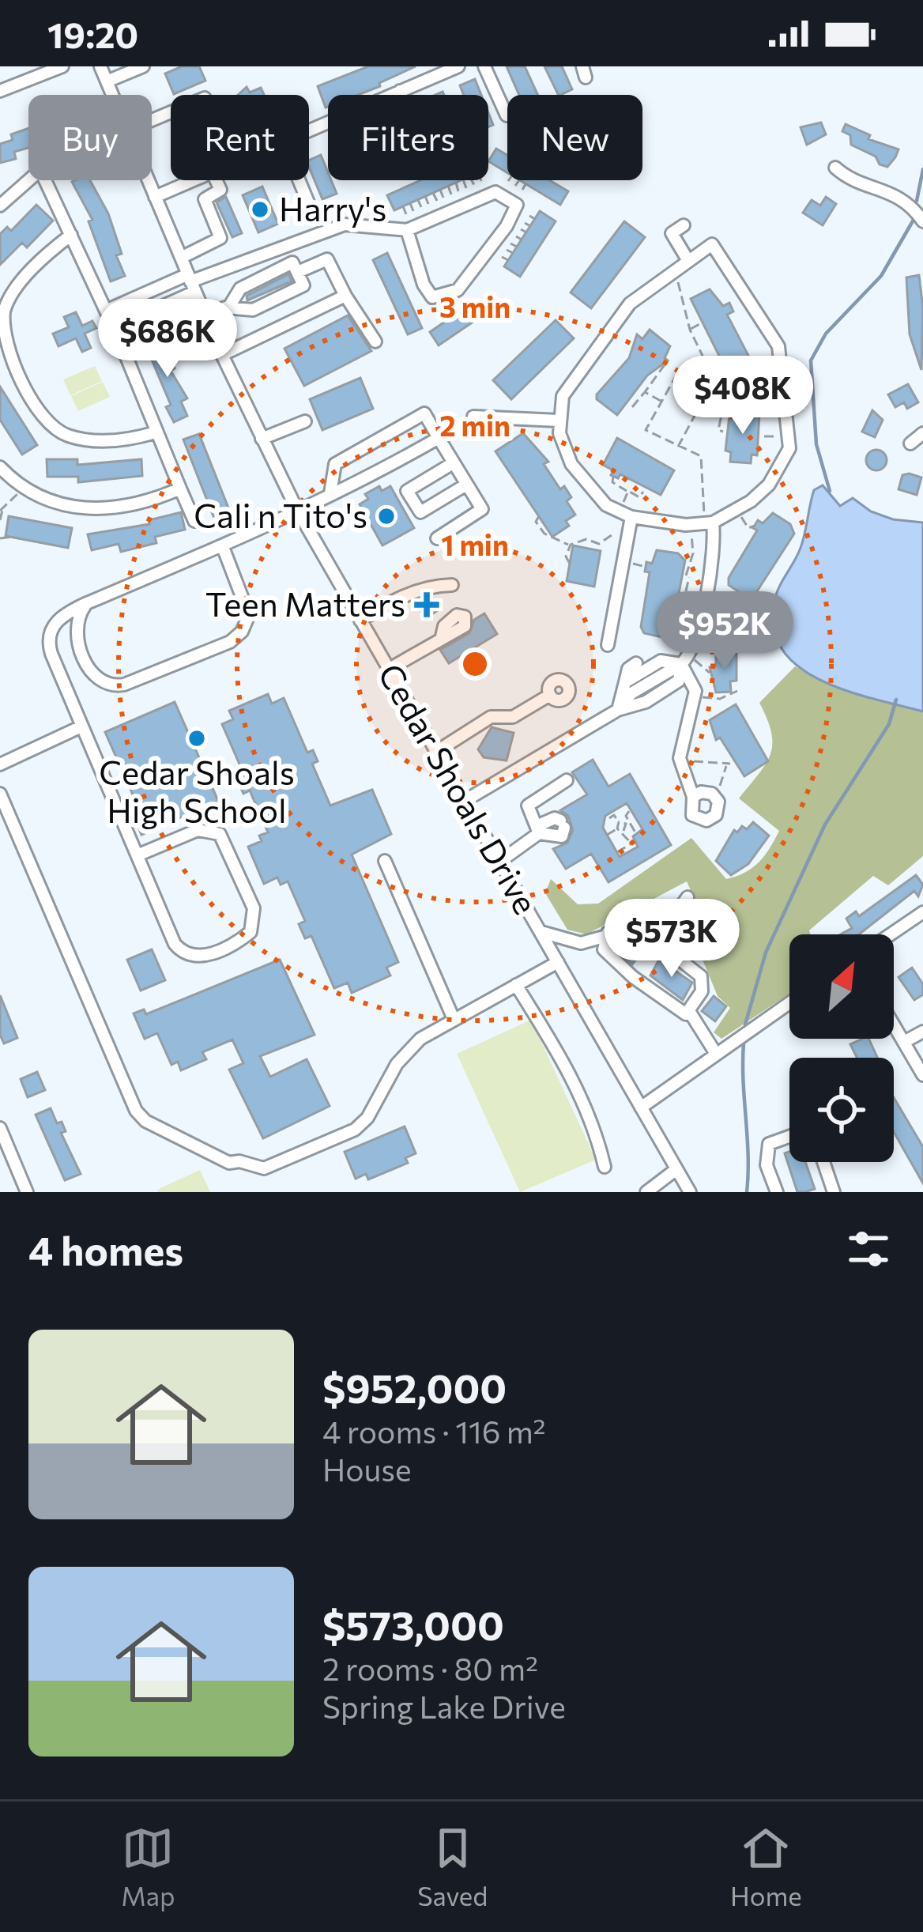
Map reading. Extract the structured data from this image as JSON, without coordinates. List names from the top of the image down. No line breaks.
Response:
{"streets":{"street":["Cedar Shoals Drive"]},"places":{"other":["Harry's","Cali n Tito's","Cedar Shoals High School"],"health":["Teen Matters"]},"north":"top right","page":{"status":"19:20","chip":["Buy","Rent","Filters","New"],"price":["$686K","$408K","$952K","$573K"],"heading":"4 homes","list":[{"name":"$952,000","note":"4 rooms · 116 m² · House"},{"name":"$573,000","note":"2 rooms · 80 m² · Spring Lake Drive"}],"tabs":["Map","Saved","Home"]},"rings":["3 min","2 min","1 min"]}
